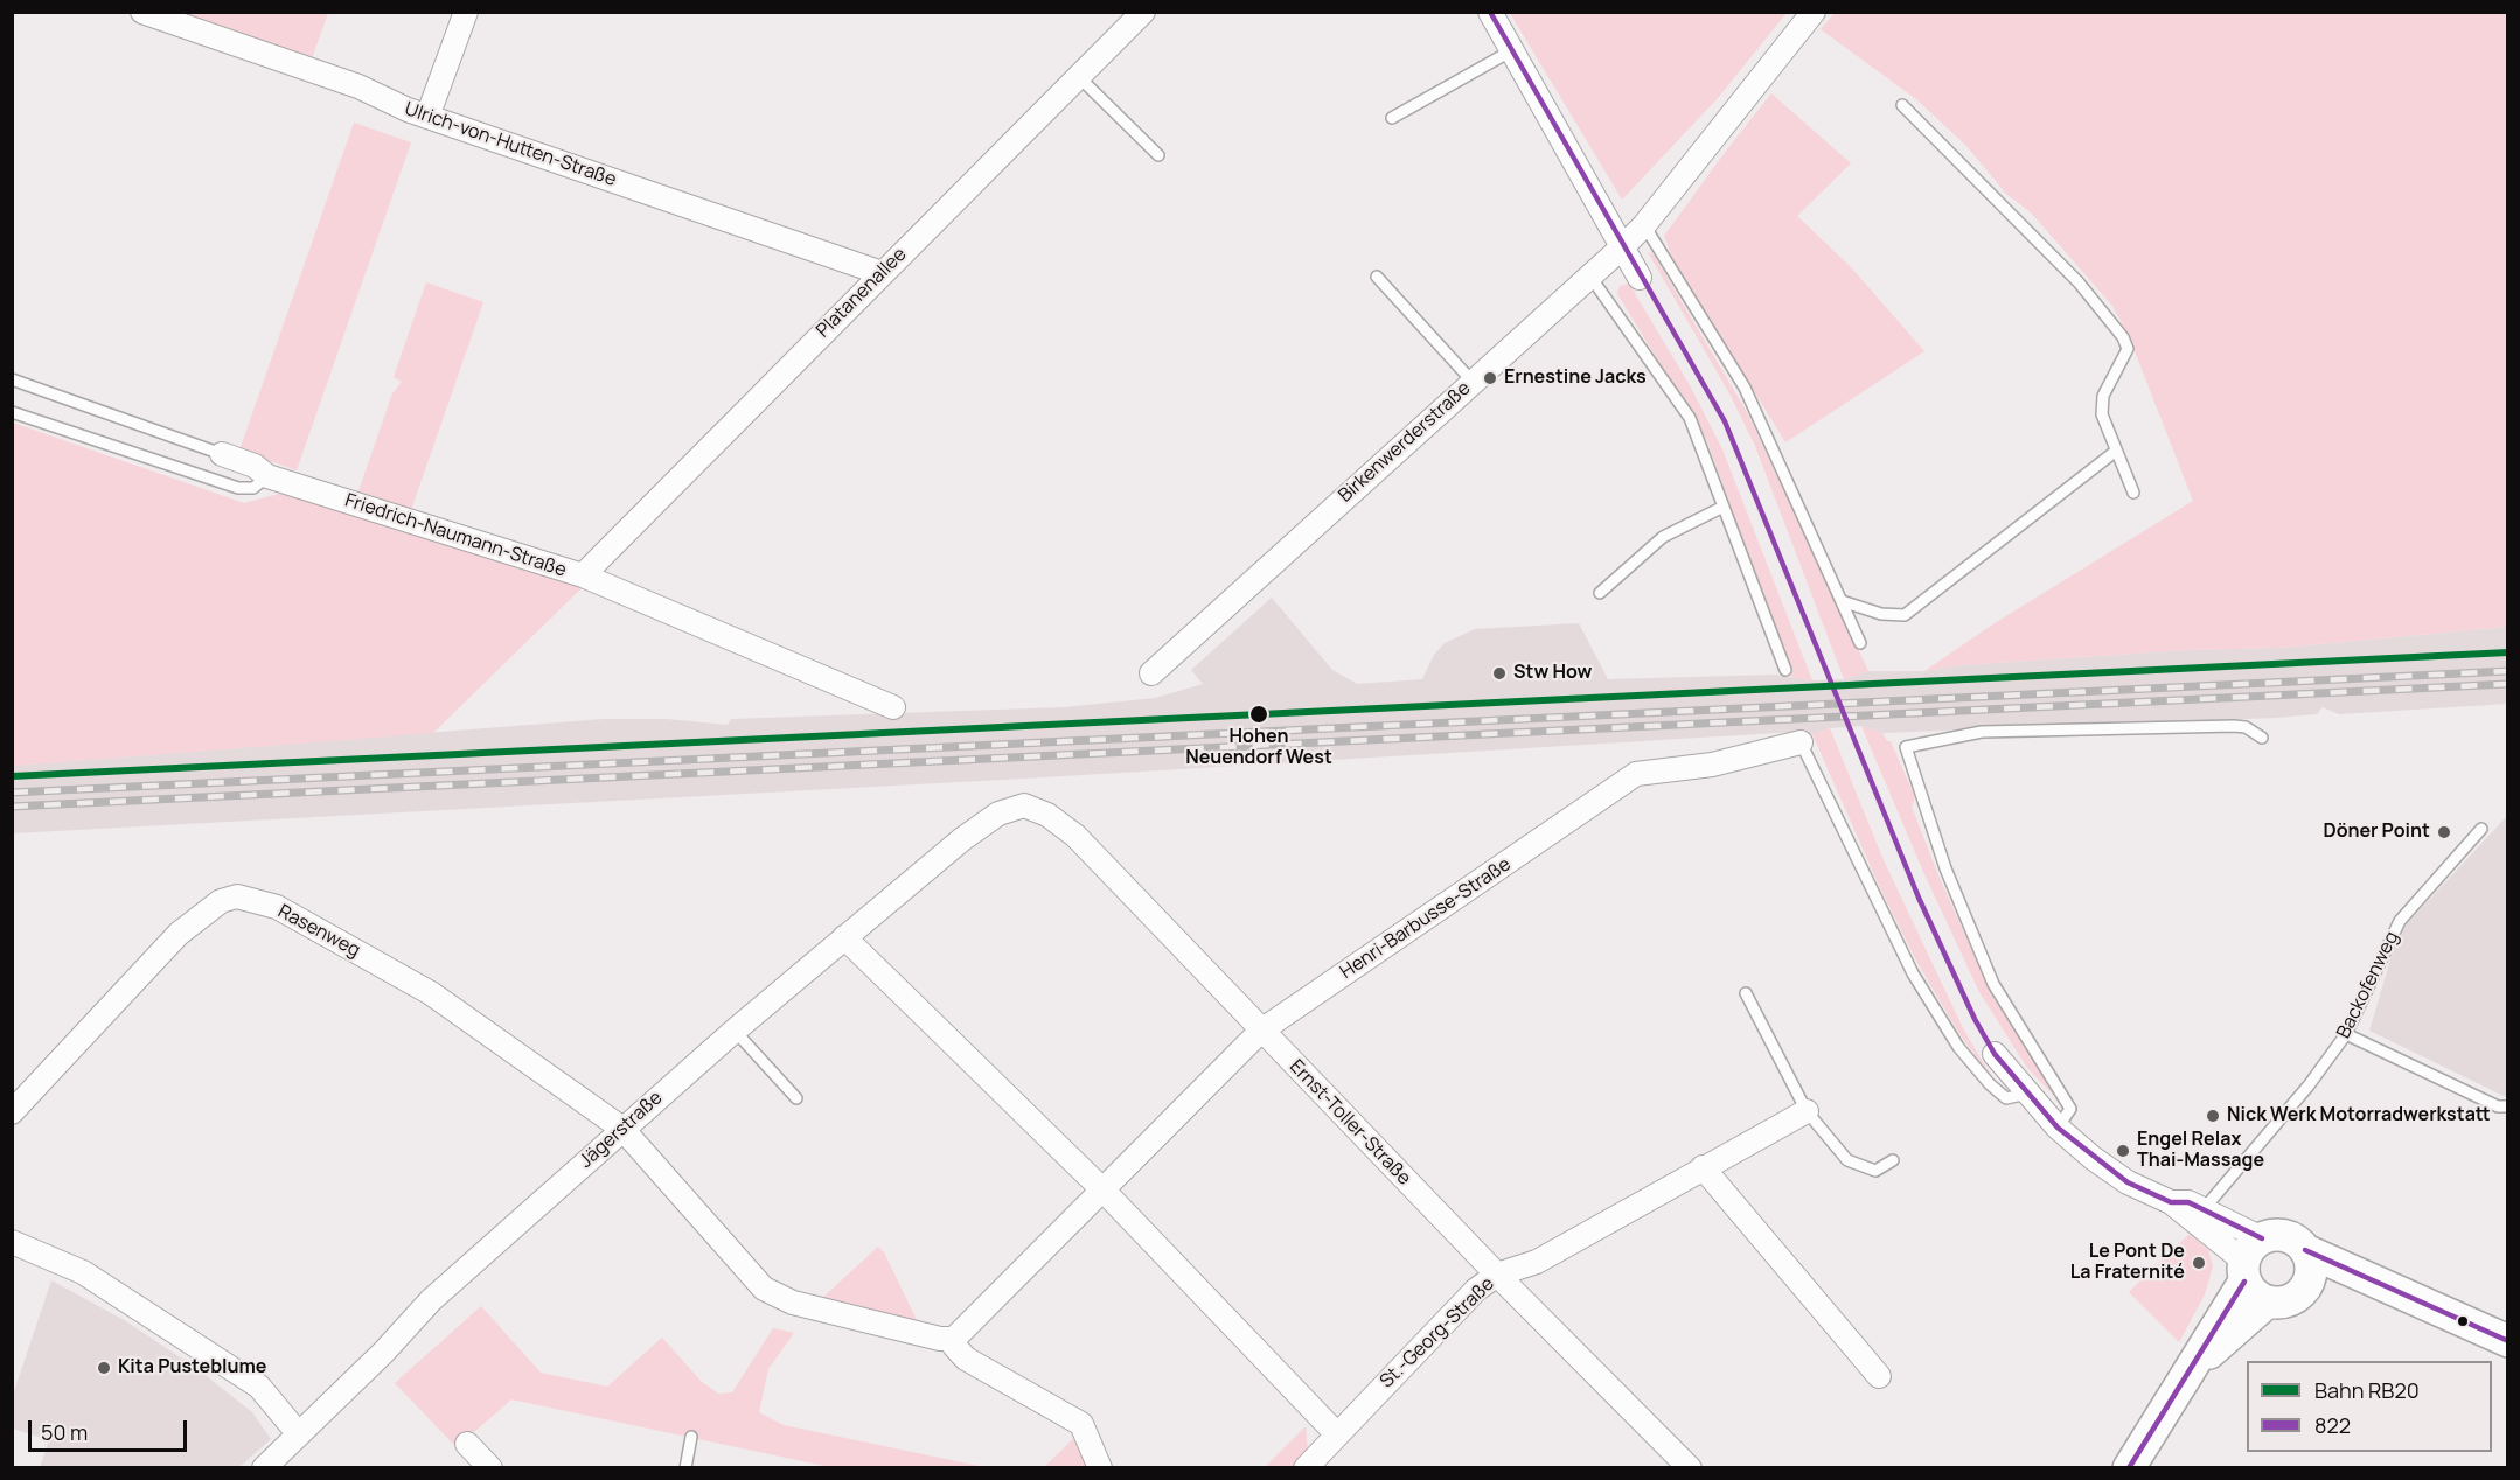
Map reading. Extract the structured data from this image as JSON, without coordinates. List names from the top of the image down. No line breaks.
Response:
{"streets":{"street":["Ulrich-von-Hutten-Straße","Platanenallee","Birkenwerderstraße","Friedrich-Naumann-Straße","Henri-Barbusse-Straße","Rasenweg","Ernst-Toller-Straße","Jägerstraße","St.-Georg-Straße"],"lane":["Backofenweg"]},"crossings":[["Ulrich-von-Hutten-Straße","Platanenallee"],["Platanenallee","Friedrich-Naumann-Straße"],["Henri-Barbusse-Straße","Ernst-Toller-Straße"],["Rasenweg","Jägerstraße"],["Ernst-Toller-Straße","Jägerstraße"],["Ernst-Toller-Straße","St.-Georg-Straße"]],"places":["Ernestine Jacks","Stw How","Hohen Neuendorf West","Döner Point","Nick Werk Motorradwerkstatt","Engel Relax Thai-Massage","Le Pont De La Fraternité","Kita Pusteblume"],"lines":["transit line 822","rail line RB20"],"legend":["Bahn RB20","822"],"scale_bar":"50 m"}
